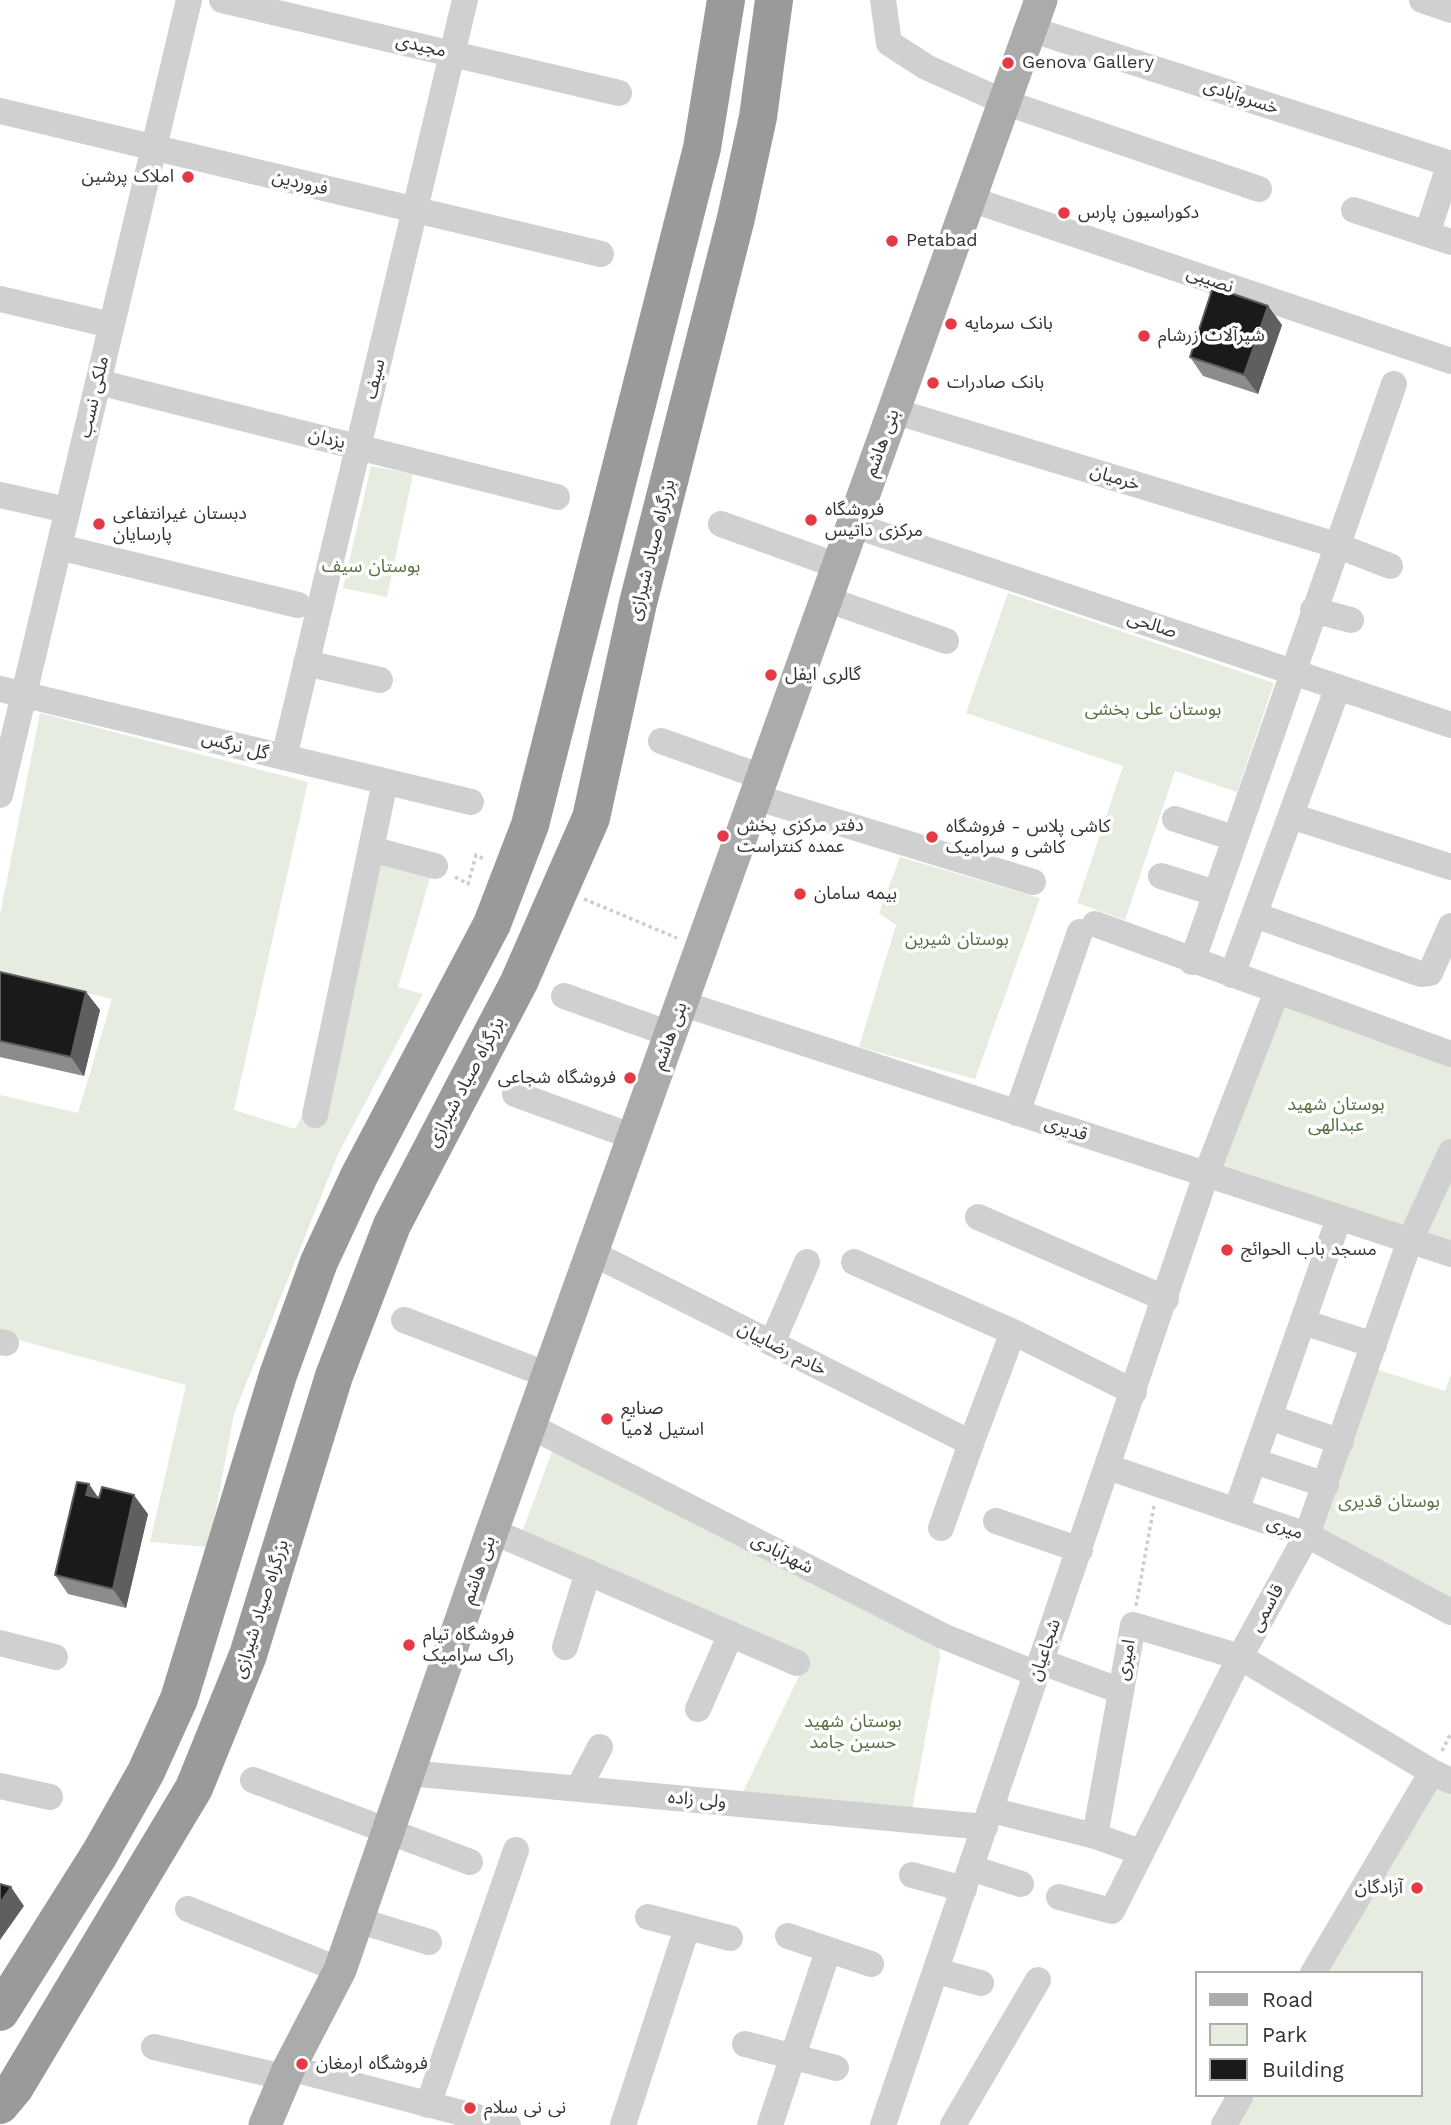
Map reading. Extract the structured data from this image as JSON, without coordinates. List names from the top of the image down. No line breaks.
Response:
{"streets":{"highway":["بزرگراه صیاد شیرازی"],"main road":["بنی هاشم"],"street":["مجیدی","خسروآبادی","فروردین","نصیبی","سیف","ملکی نسب","یزدان","خرمیان","صالحی","گل نرگس","قدیری","خادم رضاییان","میری","شهرآبادی","قاسمی","شجاعیان","امیری","ولی زاده"]},"crossings":[["مجیدی","سیف"],["خسروآبادی","بنی هاشم"],["فروردین","سیف"],["فروردین","ملکی نسب"],["نصیبی","بنی هاشم"],["سیف","یزدان"],["سیف","گل نرگس"],["ملکی نسب","یزدان"],["ملکی نسب","گل نرگس"],["بنی هاشم","خرمیان"],["بنی هاشم","صالحی"],["بنی هاشم","قدیری"],["بنی هاشم","خادم رضاییان"],["بنی هاشم","شهرآبادی"],["بنی هاشم","ولی زاده"],["قدیری","قاسمی"],["قدیری","شجاعیان"],["میری","قاسمی"],["میری","شجاعیان"],["میری","امیری"],["شهرآبادی","شجاعیان"],["شهرآبادی","امیری"],["قاسمی","ولی زاده"],["شجاعیان","ولی زاده"],["امیری","ولی زاده"]],"parks":["بوستان سیف","بوستان علی بخشی","بوستان شیرین","بوستان شهید عبدالهی","بوستان قدیری","بوستان شهید حسین جامد"],"places":["Genova Gallery","املاک پرشین","دکوراسیون پارس","Petabad","بانک سرمایه","شیرآلات زرشام","بانک صادرات","فروشگاه مرکزی داتیس","دبستان غیرانتفاعی پارسایان","گالری ایفل","دفتر مرکزی پخش عمده کنتراست","کاشی پلاس - فروشگاه کاشی و سرامیک","بیمه سامان","فروشگاه شجاعی","مسجد باب الحوائج","صنایع استیل لامیا","فروشگاه تیام راک سرامیک","آزادگان","فروشگاه ارمغان","نی نی سلام"],"legend":["Road","Park","Building"]}
